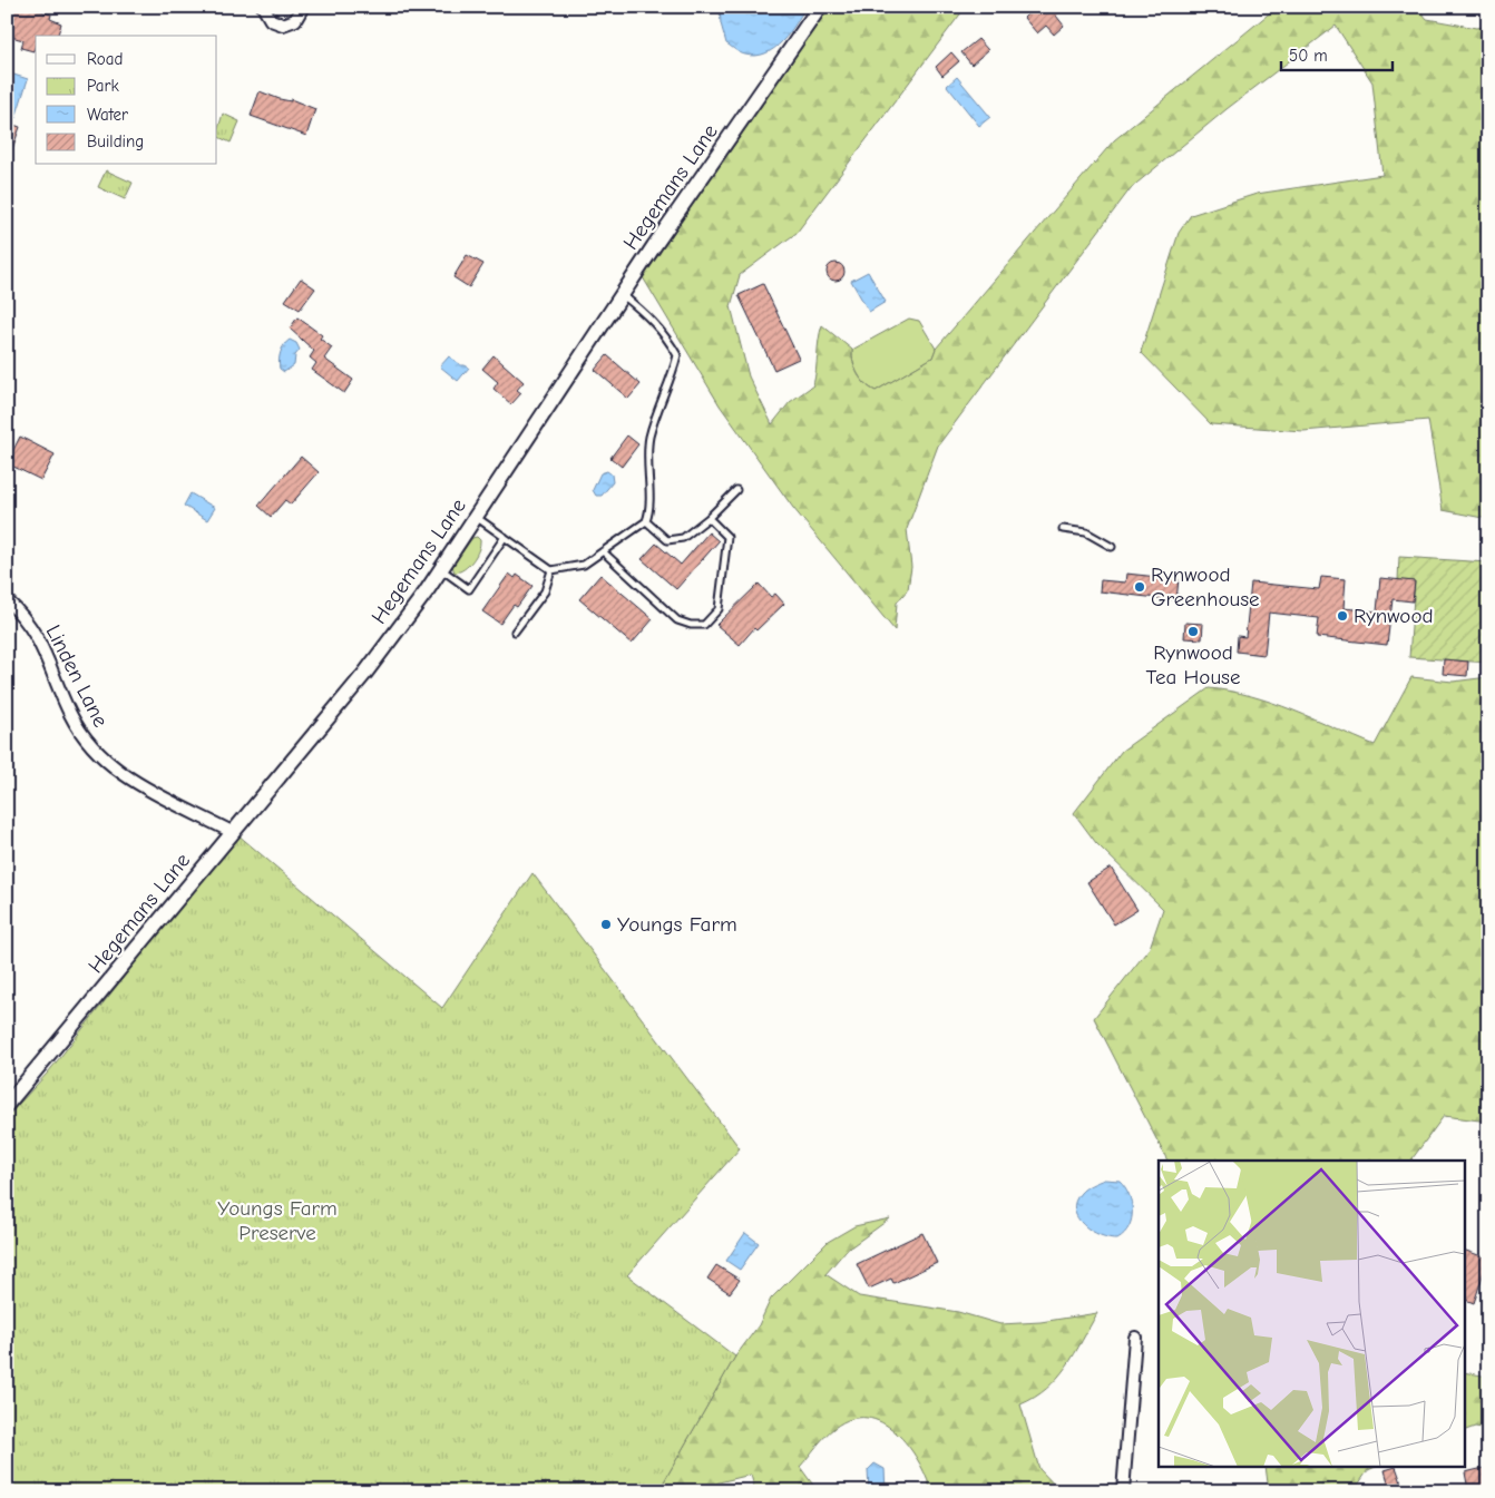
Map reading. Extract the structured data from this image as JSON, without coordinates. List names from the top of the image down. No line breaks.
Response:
{"streets":{"street":["Hegemans Lane","Linden Lane"]},"crossings":[["Hegemans Lane","Linden Lane"]],"parks":["Youngs Farm Preserve"],"places":["Rynwood Greenhouse","Rynwood","Rynwood Tea House","Youngs Farm"],"legend":["Road","Park","Water","Building"],"scale_bar":"50 m"}
